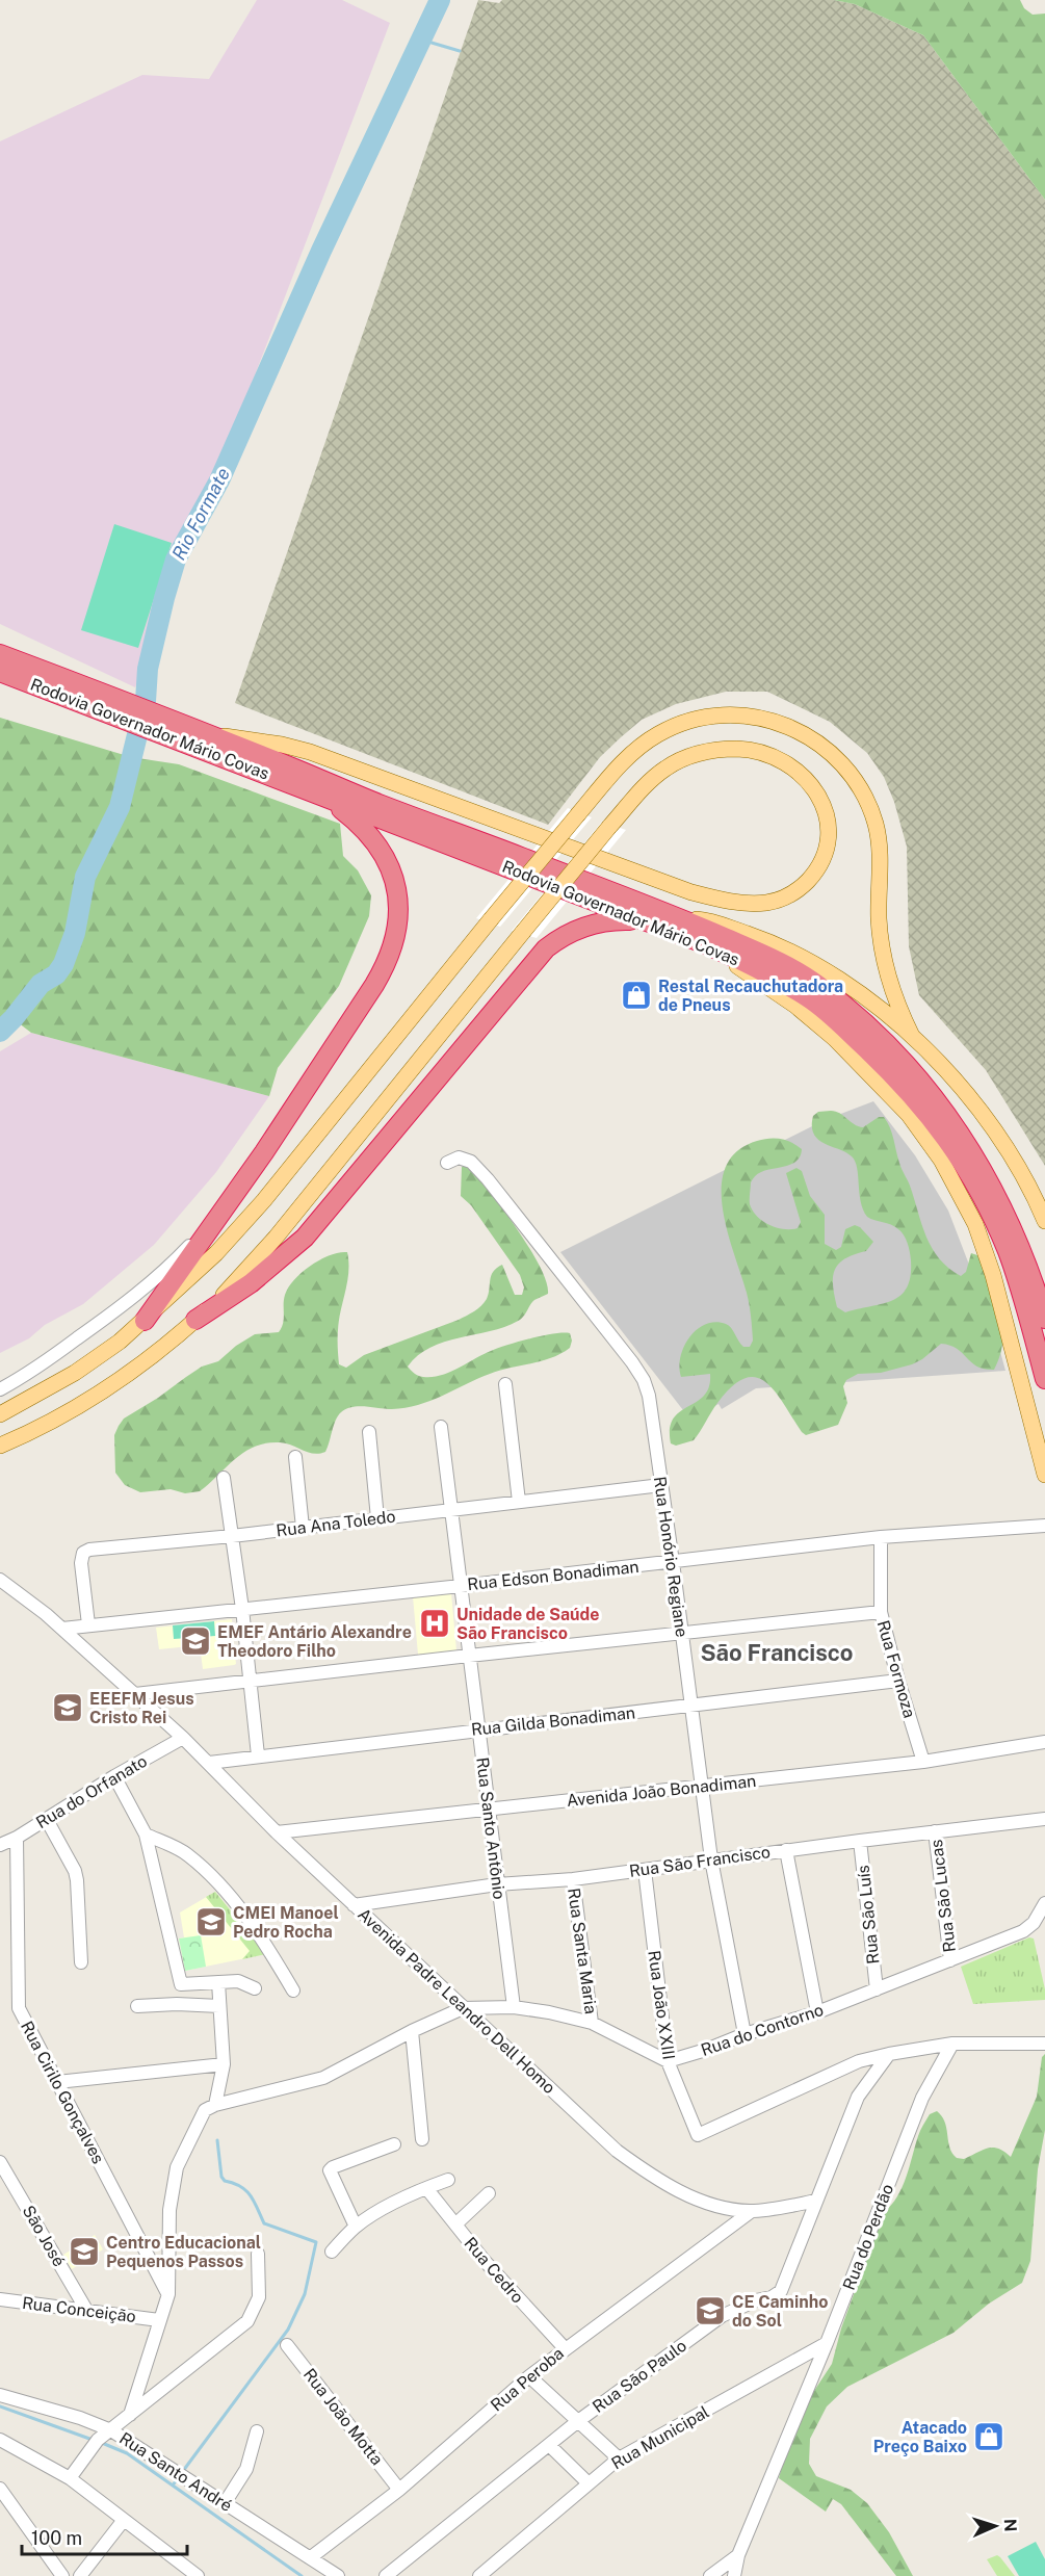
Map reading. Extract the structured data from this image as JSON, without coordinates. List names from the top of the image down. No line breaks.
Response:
{"streets":{"highway":["Rodovia Governador Mário Covas"],"street":["Rua Ana Toledo","Rua Honório Regiane","Rua Edson Bonadiman","Rua Formoza","Rua Gilda Bonadiman","Avenida João Bonadiman","Rua do Orfanato","Rua Santo Antônio","Rua São Francisco","Rua São Lucas","Rua São Luís","Rua Santa Maria","Avenida Padre Leandro Dell Homo","Rua João XXIII","Rua do Contorno","Rua Cirilo Gonçalves","São José","Rua do Perdão","Rua Cedro","Rua Conceição","Rua São Paulo","Rua Peroba","Rua João Motta","Rua Municipal","Rua Santo André"]},"crossings":[["Rua Ana Toledo","Rua Honório Regiane"],["Rua Ana Toledo","Rua Edson Bonadiman"],["Rua Ana Toledo","Rua Santo Antônio"],["Rua Honório Regiane","Rua Edson Bonadiman"],["Rua Honório Regiane","Rua Gilda Bonadiman"],["Rua Honório Regiane","Avenida João Bonadiman"],["Rua Honório Regiane","Rua São Francisco"],["Rua Honório Regiane","Rua do Contorno"],["Rua Edson Bonadiman","Rua Formoza"],["Rua Edson Bonadiman","Rua Santo Antônio"],["Rua Edson Bonadiman","Avenida Padre Leandro Dell Homo"],["Rua Formoza","Rua Gilda Bonadiman"],["Rua Formoza","Avenida João Bonadiman"],["Rua Gilda Bonadiman","Rua Santo Antônio"],["Rua Gilda Bonadiman","Avenida Padre Leandro Dell Homo"],["Avenida João Bonadiman","Rua Santo Antônio"],["Avenida João Bonadiman","Avenida Padre Leandro Dell Homo"],["Rua do Orfanato","Avenida Padre Leandro Dell Homo"],["Rua do Orfanato","Rua Cirilo Gonçalves"],["Rua Santo Antônio","Rua São Francisco"],["Rua São Francisco","Rua São Lucas"],["Rua São Francisco","Rua São Luís"],["Rua São Francisco","Rua Santa Maria"],["Rua São Francisco","Avenida Padre Leandro Dell Homo"],["Rua São Francisco","Rua João XXIII"],["Rua São Lucas","Rua do Contorno"],["Rua São Luís","Rua do Contorno"],["Avenida Padre Leandro Dell Homo","Rua São Paulo"],["Avenida Padre Leandro Dell Homo","Rua Peroba"],["Rua João XXIII","Rua do Contorno"],["Rua João XXIII","Rua São Paulo"],["São José","Rua Conceição"],["Rua do Perdão","Rua Municipal"],["Rua Cedro","Rua Peroba"],["Rua São Paulo","Rua Peroba"],["Rua São Paulo","Rua Municipal"],["Rua Peroba","Rua João Motta"],["Rua Peroba","Rua Santo André"]],"districts":["São Francisco"],"water":["Rio Formate"],"places":{"shop":["Restal Recauchutadora de Pneus","Atacado Preço Baixo"],"hospital":["Unidade de Saúde São Francisco"],"school or university":["EMEF Antário Alexandre Theodoro Filho","EEEFM Jesus Cristo Rei","CMEI Manoel Pedro Rocha","Centro Educacional Pequenos Passos","CE Caminho do Sol"]},"scale_bar":"100 m","north":"right"}
